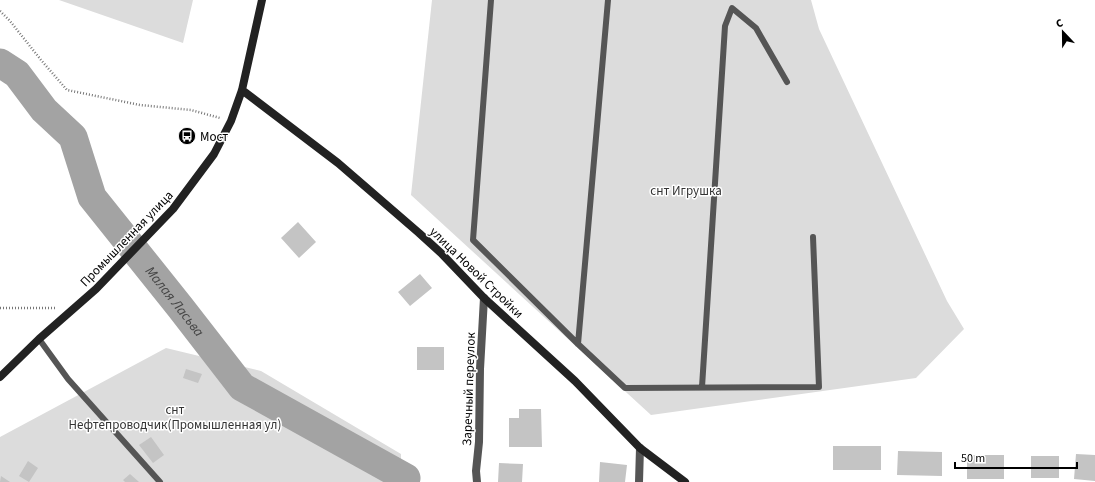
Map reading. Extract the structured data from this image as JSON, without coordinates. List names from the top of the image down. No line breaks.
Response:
{"streets":{"street":["Промышленная улица","улица Новой Стройки","Заречный переулок"]},"crossings":[["Промышленная улица","улица Новой Стройки"],["улица Новой Стройки","Заречный переулок"]],"water":["Малая Ласьва"],"parks":["снт Игрушка","снт Нефтепроводчик(Промышленная ул)"],"places":{"bus stop":["Мост"]},"scale_bar":"50 m","north":"top"}
